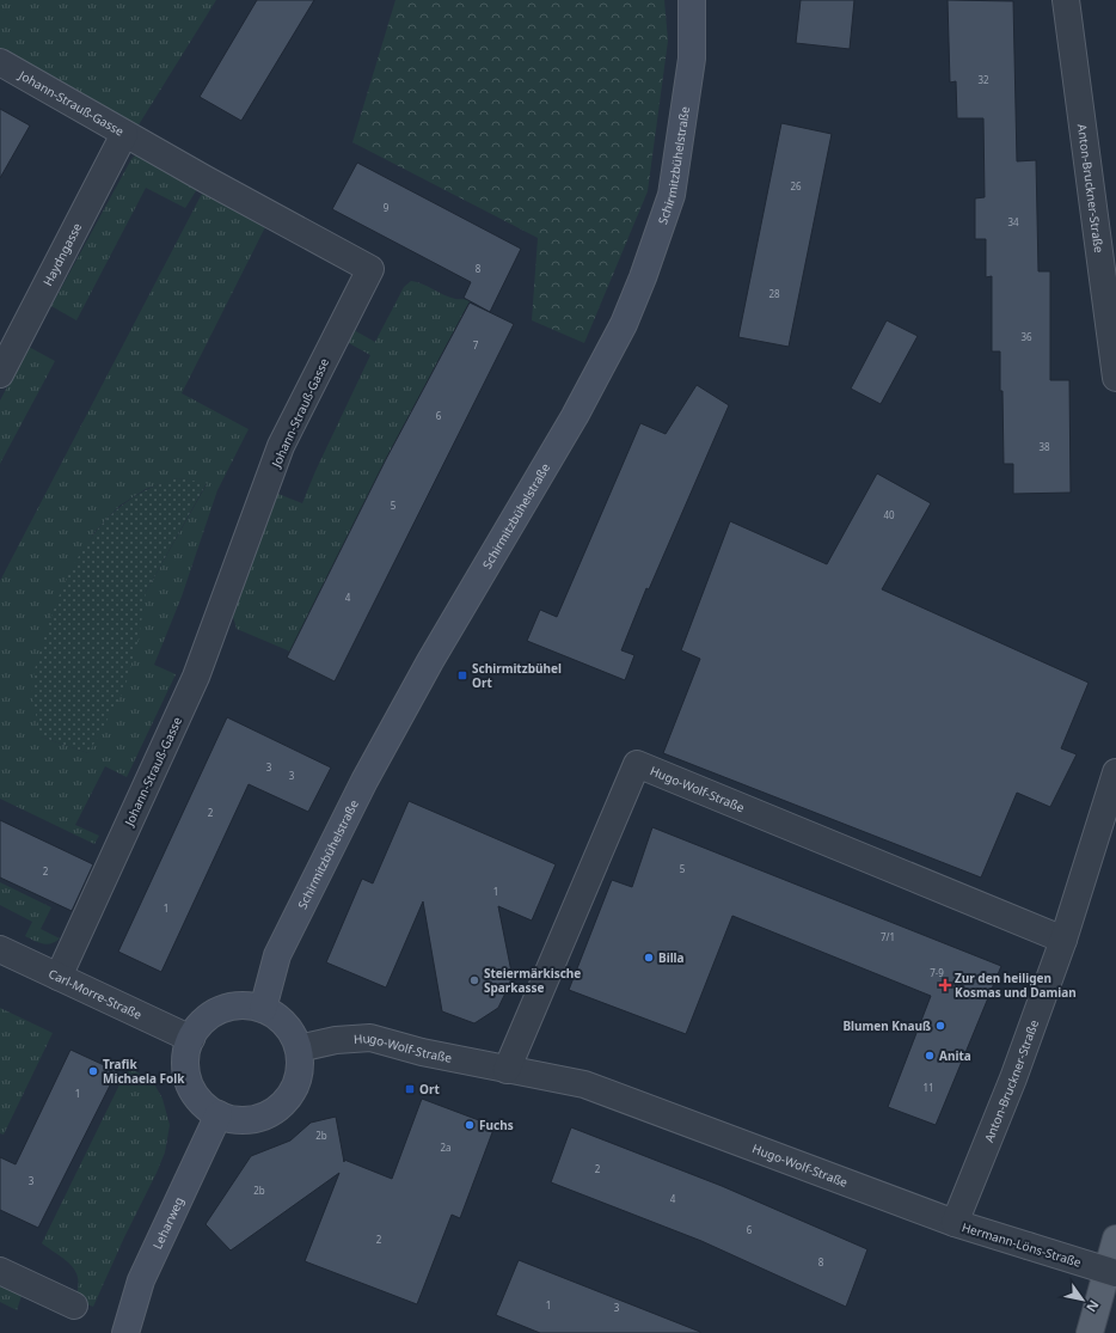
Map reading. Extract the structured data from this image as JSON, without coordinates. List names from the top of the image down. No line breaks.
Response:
{"streets":{"main road":["Schirmitzbühelstraße","Leharweg"],"street":["Johann-Strauß-Gasse","Anton-Bruckner-Straße","Haydngasse","Hugo-Wolf-Straße","Carl-Morre-Straße","Hermann-Löns-Straße"]},"crossings":[["Johann-Strauß-Gasse","Haydngasse"],["Johann-Strauß-Gasse","Carl-Morre-Straße"],["Schirmitzbühelstraße","Hugo-Wolf-Straße"],["Schirmitzbühelstraße","Carl-Morre-Straße"],["Schirmitzbühelstraße","Leharweg"],["Anton-Bruckner-Straße","Hugo-Wolf-Straße"],["Anton-Bruckner-Straße","Hermann-Löns-Straße"],["Hugo-Wolf-Straße","Carl-Morre-Straße"],["Hugo-Wolf-Straße","Leharweg"],["Hugo-Wolf-Straße","Hermann-Löns-Straße"],["Carl-Morre-Straße","Leharweg"]],"places":{"transit":["Schirmitzbühel Ort","Ort"],"other":["Billa","Steiermärkische Sparkasse","Blumen Knauß","Anita","Trafik Michaela Folk","Fuchs"],"health":["Zur den heiligen Kosmas und Damian"]},"house_numbers":["32","26","9","34","8","28","36","7","6","38","5","40","4","3","3","2","5","2","1","1","7/1","7-9","11","1","2b","2a","2","3","2b","4","6","2","8","1","3"],"north":"bottom right"}
